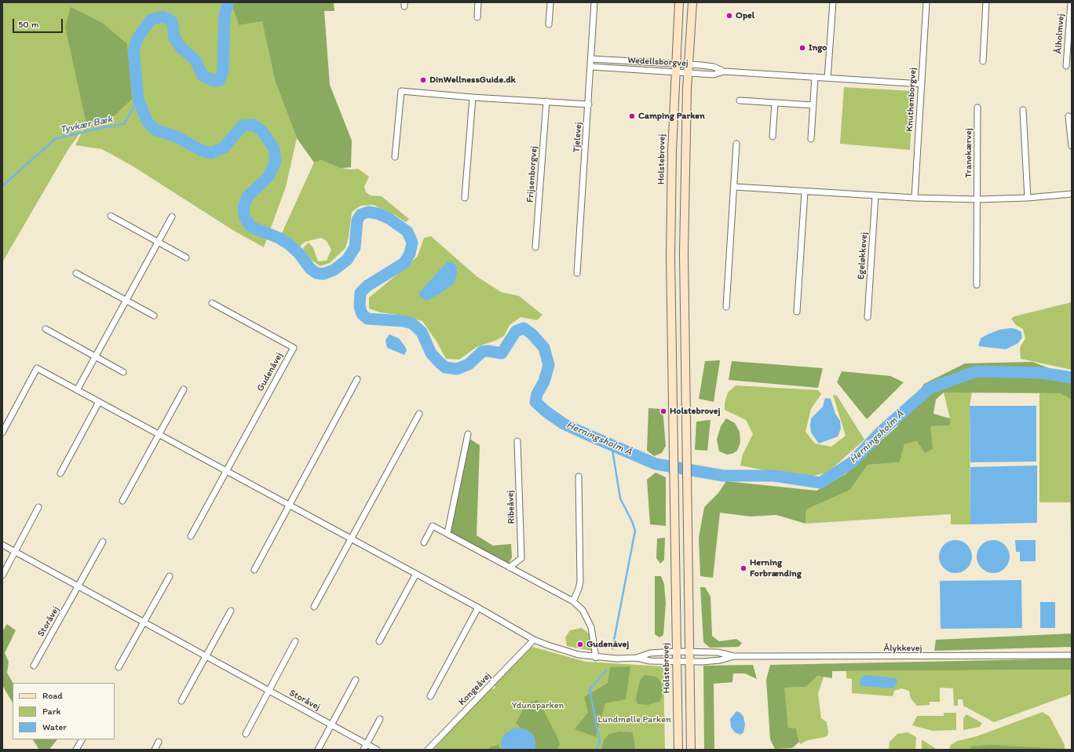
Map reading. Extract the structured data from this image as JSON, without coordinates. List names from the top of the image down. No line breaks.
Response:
{"streets":{"main road":["Holstebrovej"],"street":["Ålholmvej","Wedellsborgvej","Knuthenborgvej","Tjelevej","Tranekærvej","Frijsenborgvej","Egeløkkevej","Gudenåvej","Ribeåvej","Storåvej","Ålykkevej","Kongeåvej"]},"crossings":[["Wedellsborgvej","Knuthenborgvej"],["Wedellsborgvej","Tjelevej"],["Wedellsborgvej","Holstebrovej"],["Holstebrovej","Ålykkevej"]],"water":["Tyvkær Bæk","Herningsholm Å"],"parks":["Ydunsparken","Lundmølle Parken"],"places":["Opel","Ingo","DinWellnessGuide.dk","Camping Parken","Holstebrovej","Herning Forbrænding","Gudenåvej"],"legend":["Road","Park","Water"],"scale_bar":"50 m"}
